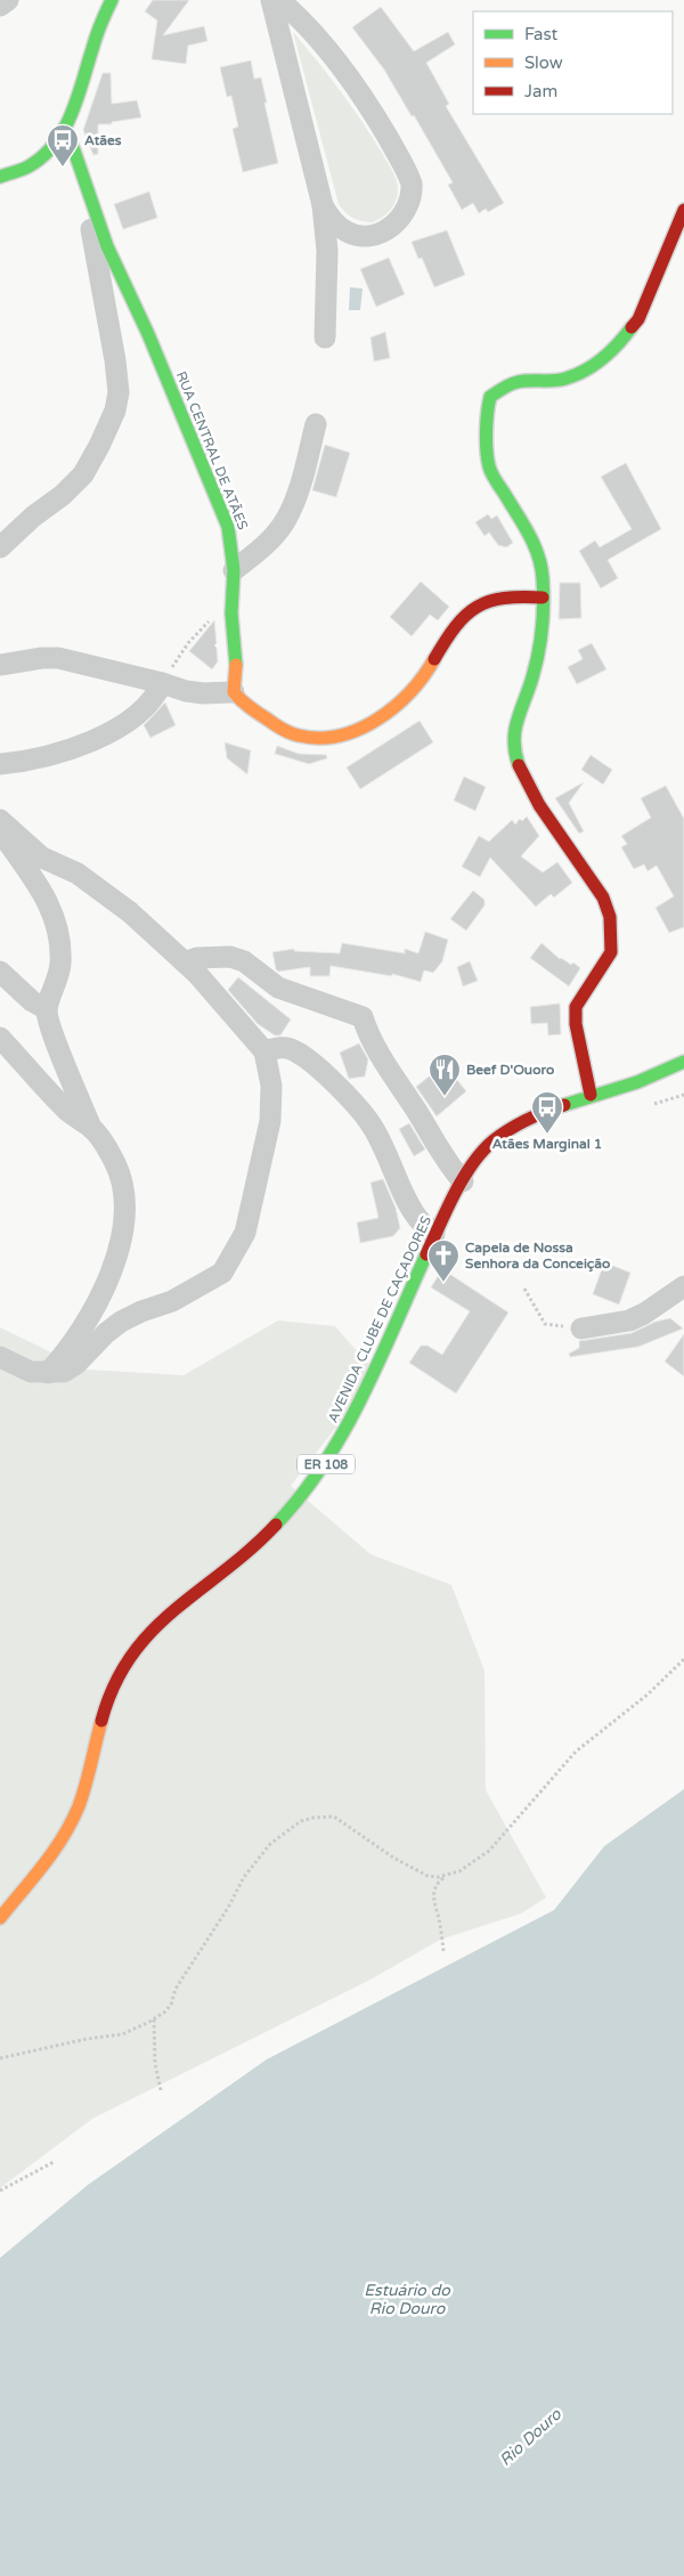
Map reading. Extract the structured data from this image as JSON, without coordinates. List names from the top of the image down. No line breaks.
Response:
{"streets":{"street":["RUA CENTRAL DE ATÃES","AVENIDA CLUBE DE CAÇADORES","ER 108"]},"water":["Estuário do Rio Douro","Rio Douro"],"places":{"bus stop":["Atães","Atães Marginal 1"],"restaurant":["Beef D'Ouoro"],"church":["Capela de Nossa Senhora da Conceição"]},"legend":["Fast","Slow","Jam"]}
